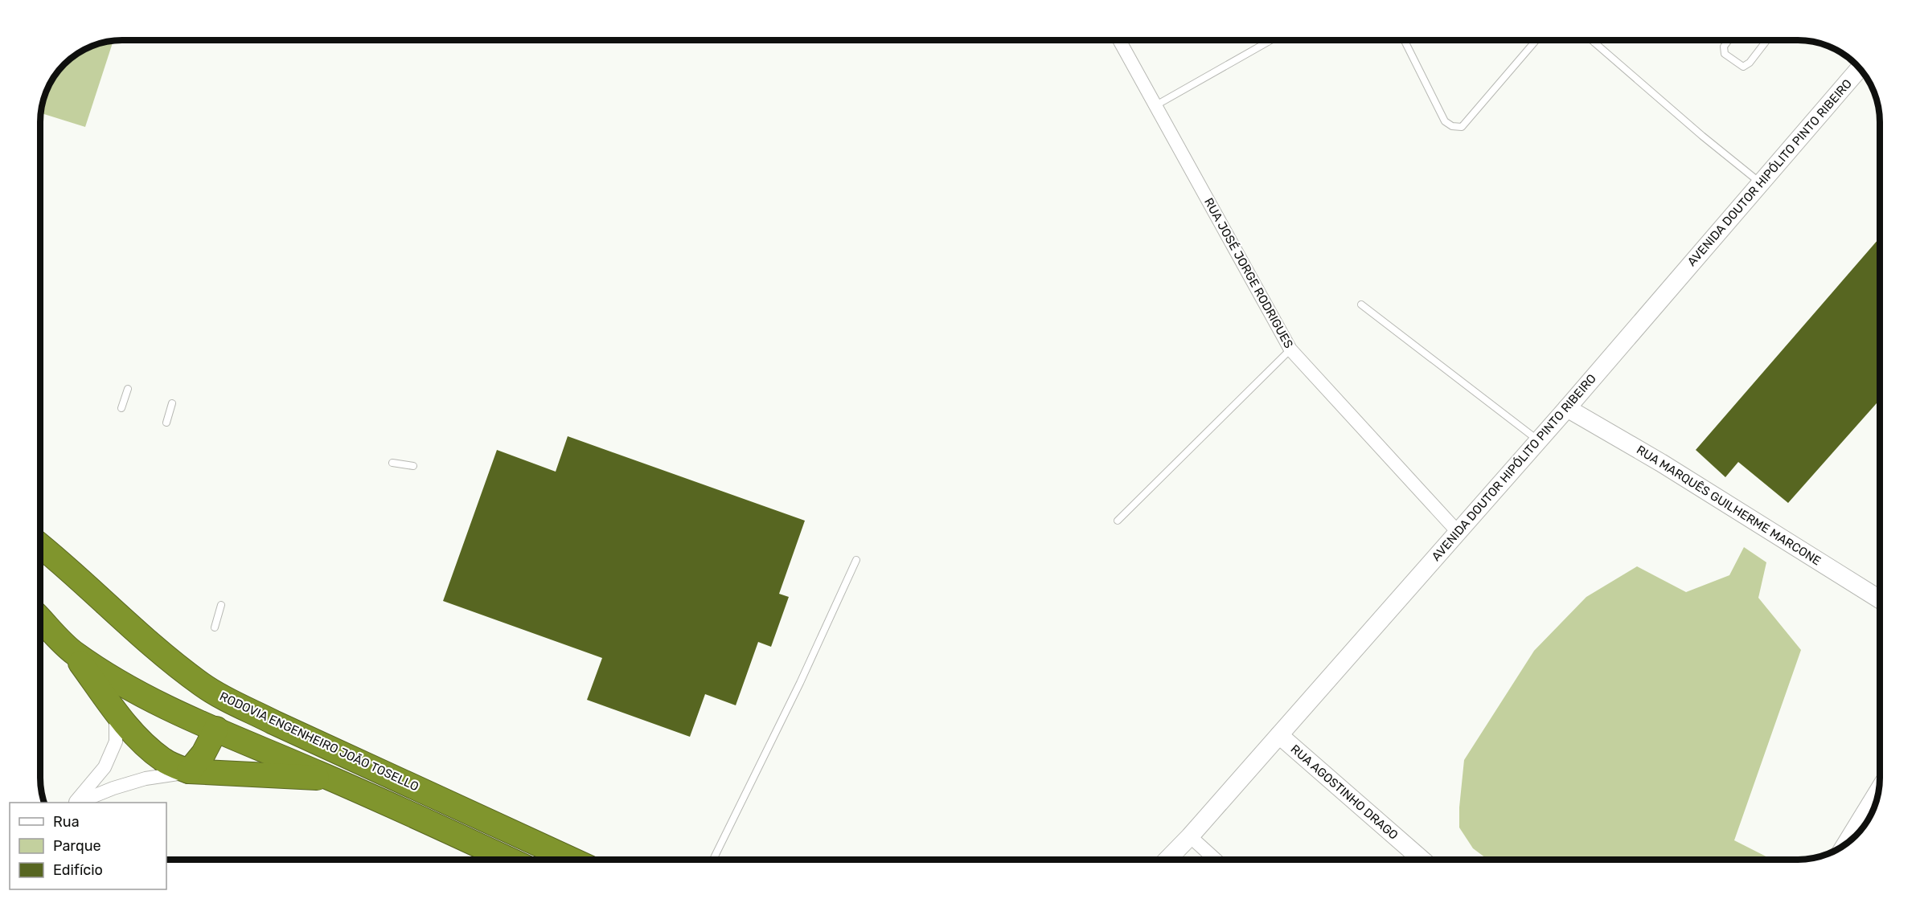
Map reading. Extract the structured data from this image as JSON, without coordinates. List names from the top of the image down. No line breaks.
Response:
{"streets":{"highway":["RODOVIA ENGENHEIRO JOÃO TOSELLO"],"main road":["AVENIDA DOUTOR HIPÓLITO PINTO RIBEIRO","RUA MARQUÊS GUILHERME MARCONE","RUA AGOSTINHO DRAGO"],"street":["RUA JOSÉ JORGE RODRIGUES"]},"crossings":[["AVENIDA DOUTOR HIPÓLITO PINTO RIBEIRO","RUA JOSÉ JORGE RODRIGUES"],["AVENIDA DOUTOR HIPÓLITO PINTO RIBEIRO","RUA MARQUÊS GUILHERME MARCONE"],["AVENIDA DOUTOR HIPÓLITO PINTO RIBEIRO","RUA AGOSTINHO DRAGO"]],"legend":["Rua","Parque","Edifício"]}
